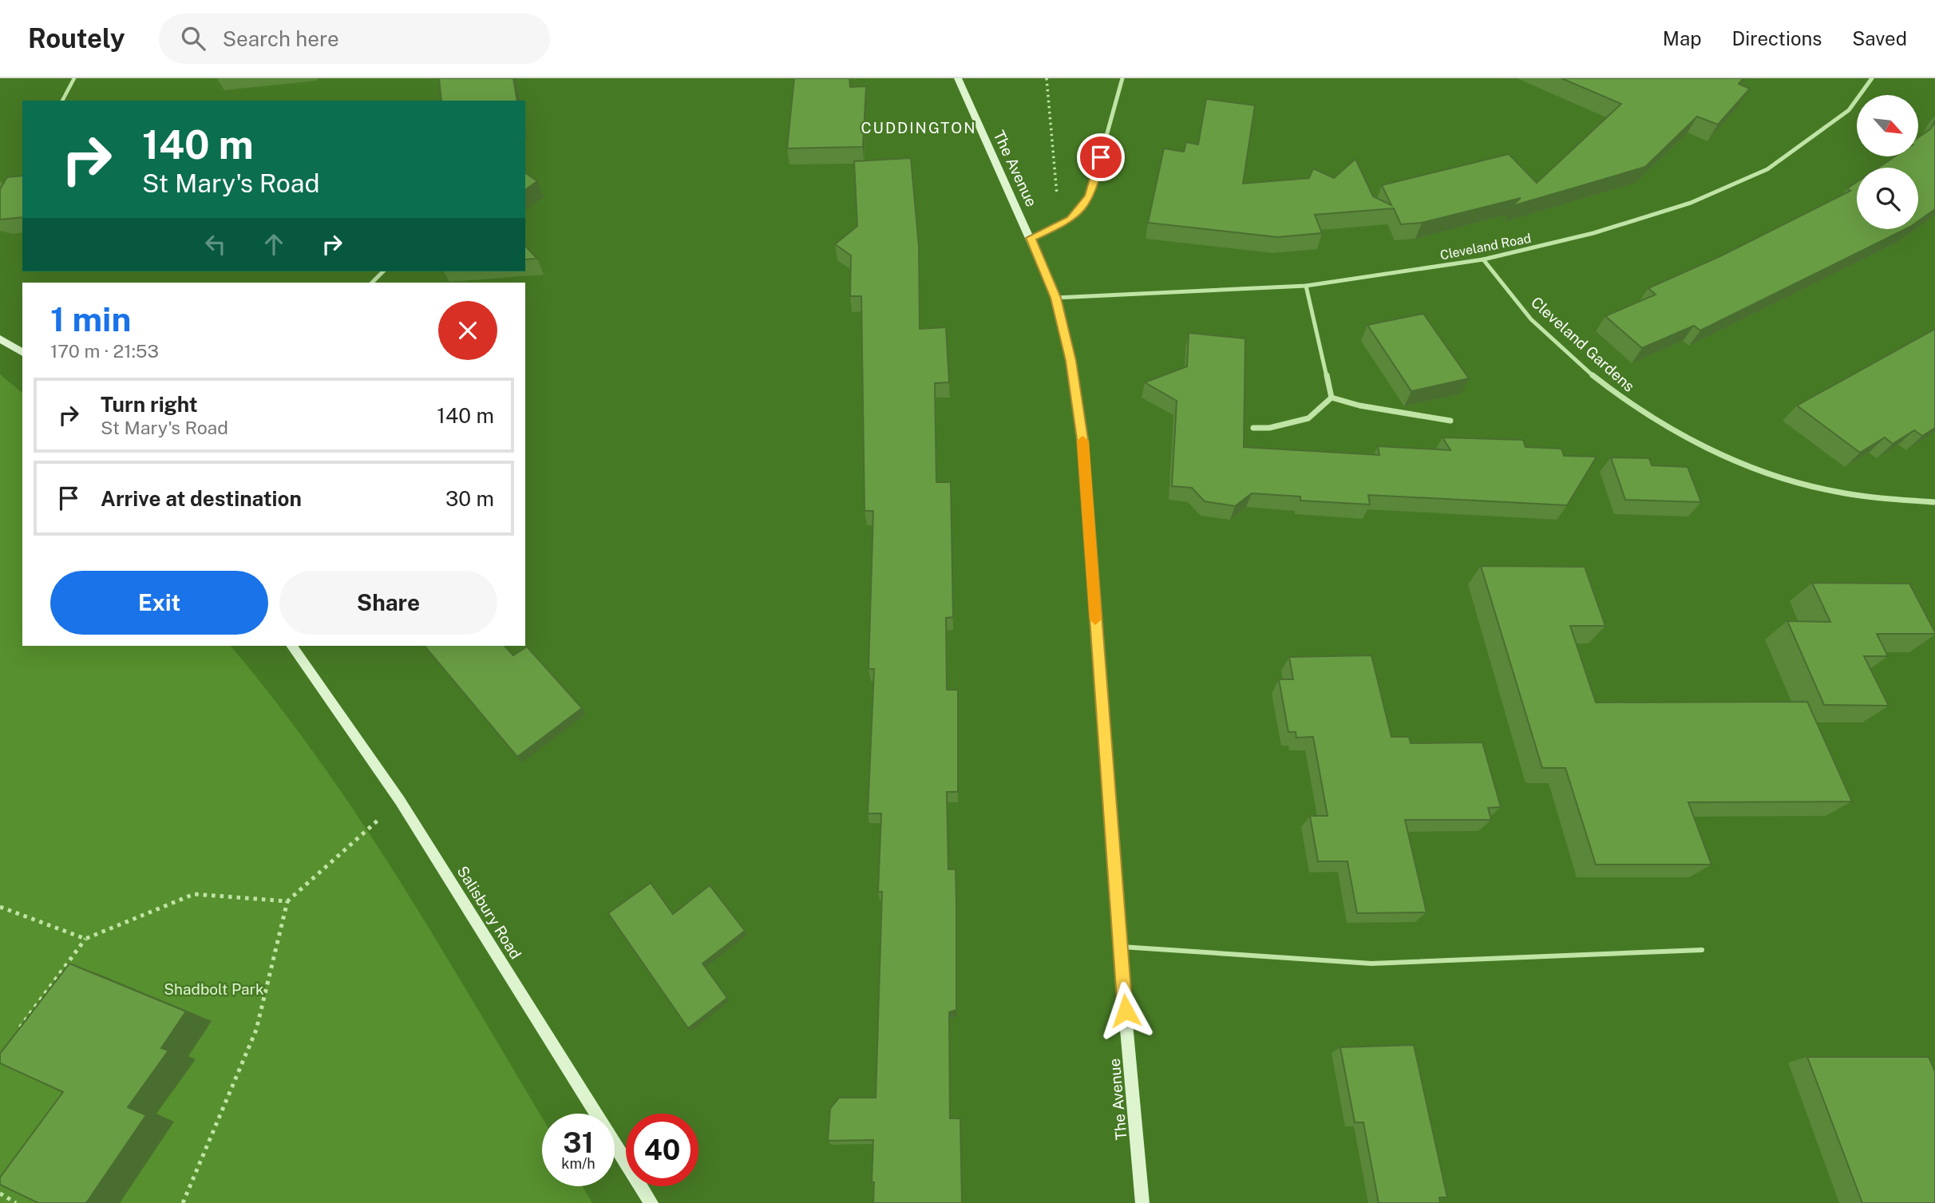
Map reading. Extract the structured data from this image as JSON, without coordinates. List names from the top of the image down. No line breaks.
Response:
{"streets":{"street":["The Avenue","Cleveland Road","Cleveland Gardens","Salisbury Road"]},"crossings":[["The Avenue","Cleveland Road"],["Cleveland Road","Cleveland Gardens"]],"districts":["CUDDINGTON"],"parks":["Shadbolt Park"],"north":"bottom right","page":{"header":"Routely","search":"Search here","nav":["Map","Directions","Saved"],"turn":["140 m","St Mary's Road"],"heading":["1 min","170 m · 21:53"],"list":[{"name":"Turn right","note":"St Mary's Road","value":"140 m"},{"name":"Arrive at destination","value":"30 m"}],"buttons":["Exit","Share"],"speed":"31 km/h","limit":"40"}}
